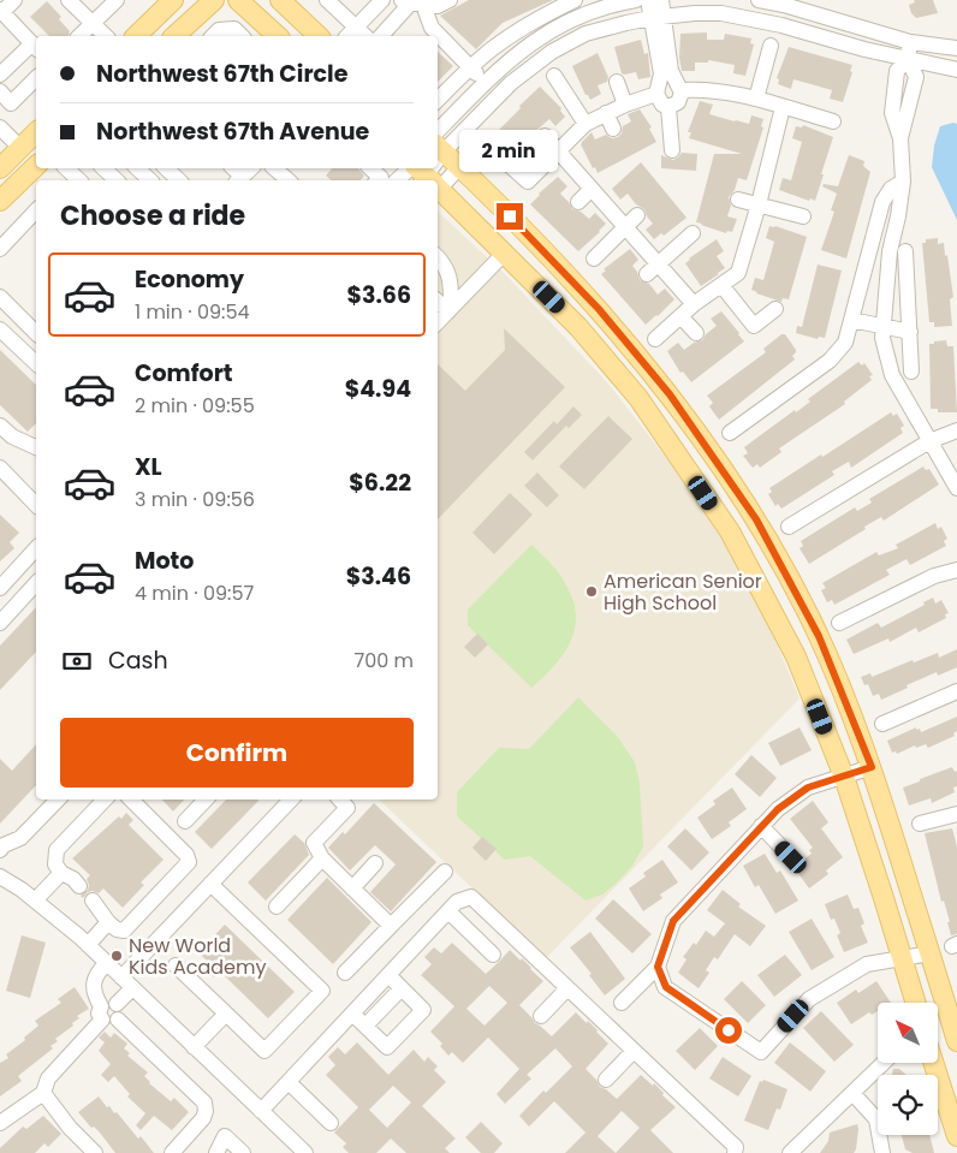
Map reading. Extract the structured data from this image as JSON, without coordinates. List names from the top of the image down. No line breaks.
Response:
{"places":["American Senior High School","New World Kids Academy"],"north":"top left","page":{"banner":["Northwest 67th Circle","Northwest 67th Avenue"],"bubble":"2 min","heading":"Choose a ride","list":[{"name":"Economy","note":"1 min · 09:54","value":"$3.66"},{"name":"Comfort","note":"2 min · 09:55","value":"$4.94"},{"name":"XL","note":"3 min · 09:56","value":"$6.22"},{"name":"Moto","note":"4 min · 09:57","value":"$3.46"}],"pay":["Cash","700 m"],"buttons":"Confirm"}}
